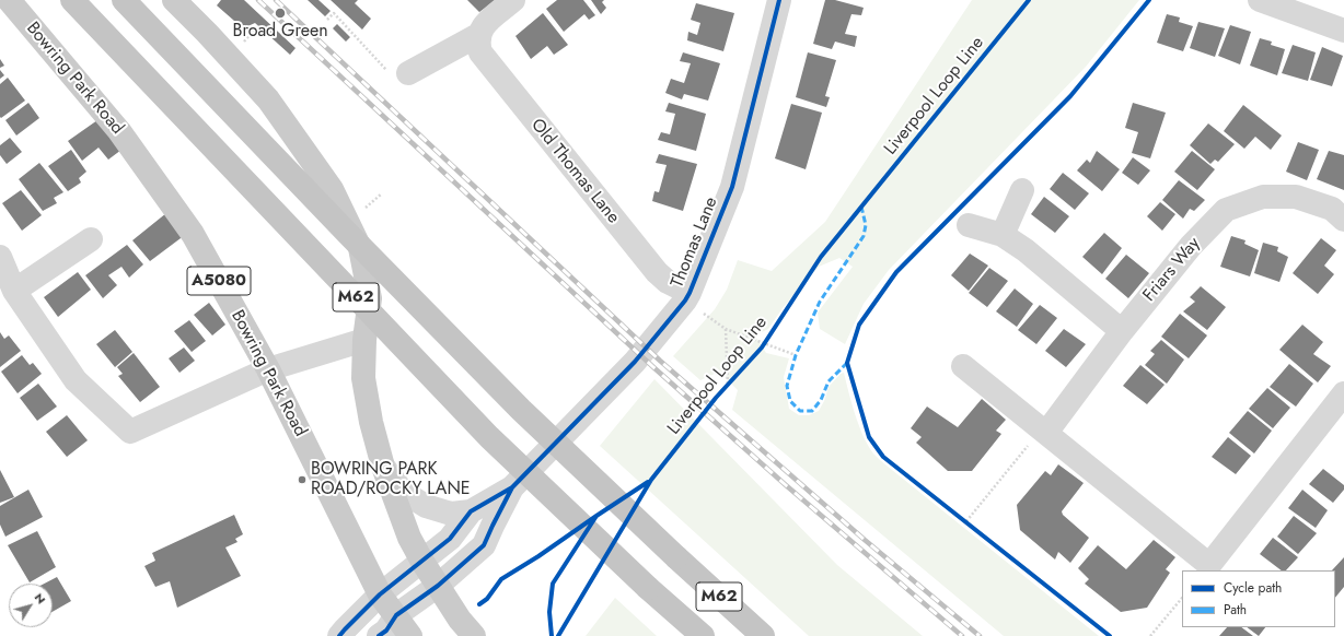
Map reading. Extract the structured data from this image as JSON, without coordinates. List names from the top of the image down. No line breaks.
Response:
{"streets":{"highway":["M62"],"main road":["Bowring Park Road","A5080"],"street":["Old Thomas Lane","Thomas Lane","Friars Way"],"cycle path":["Liverpool Loop Line"]},"crossings":[["Old Thomas Lane","Thomas Lane"]],"places":["Broad Green","BOWRING PARK ROAD/ROCKY LANE"],"legend":["Cycle path","Path"],"north":"top right"}
